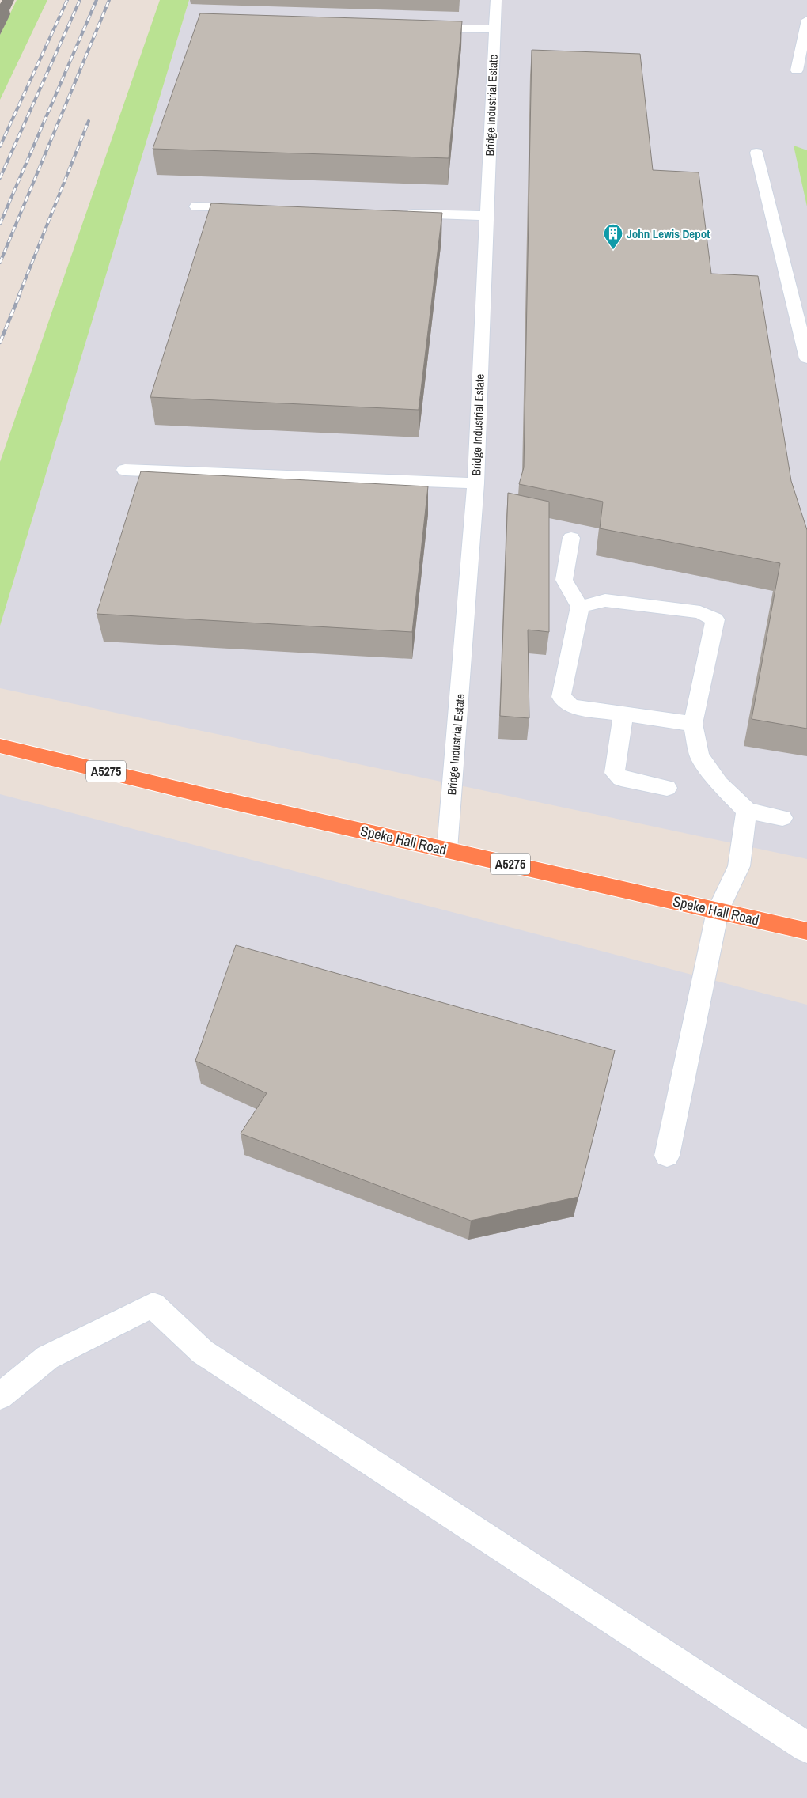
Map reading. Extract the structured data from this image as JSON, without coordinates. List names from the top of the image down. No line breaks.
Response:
{"streets":{"highway":["A5275","Speke Hall Road"],"street":["Bridge Industrial Estate"]},"crossings":[["Bridge Industrial Estate","Speke Hall Road"]],"places":{"building":["John Lewis Depot"]}}
